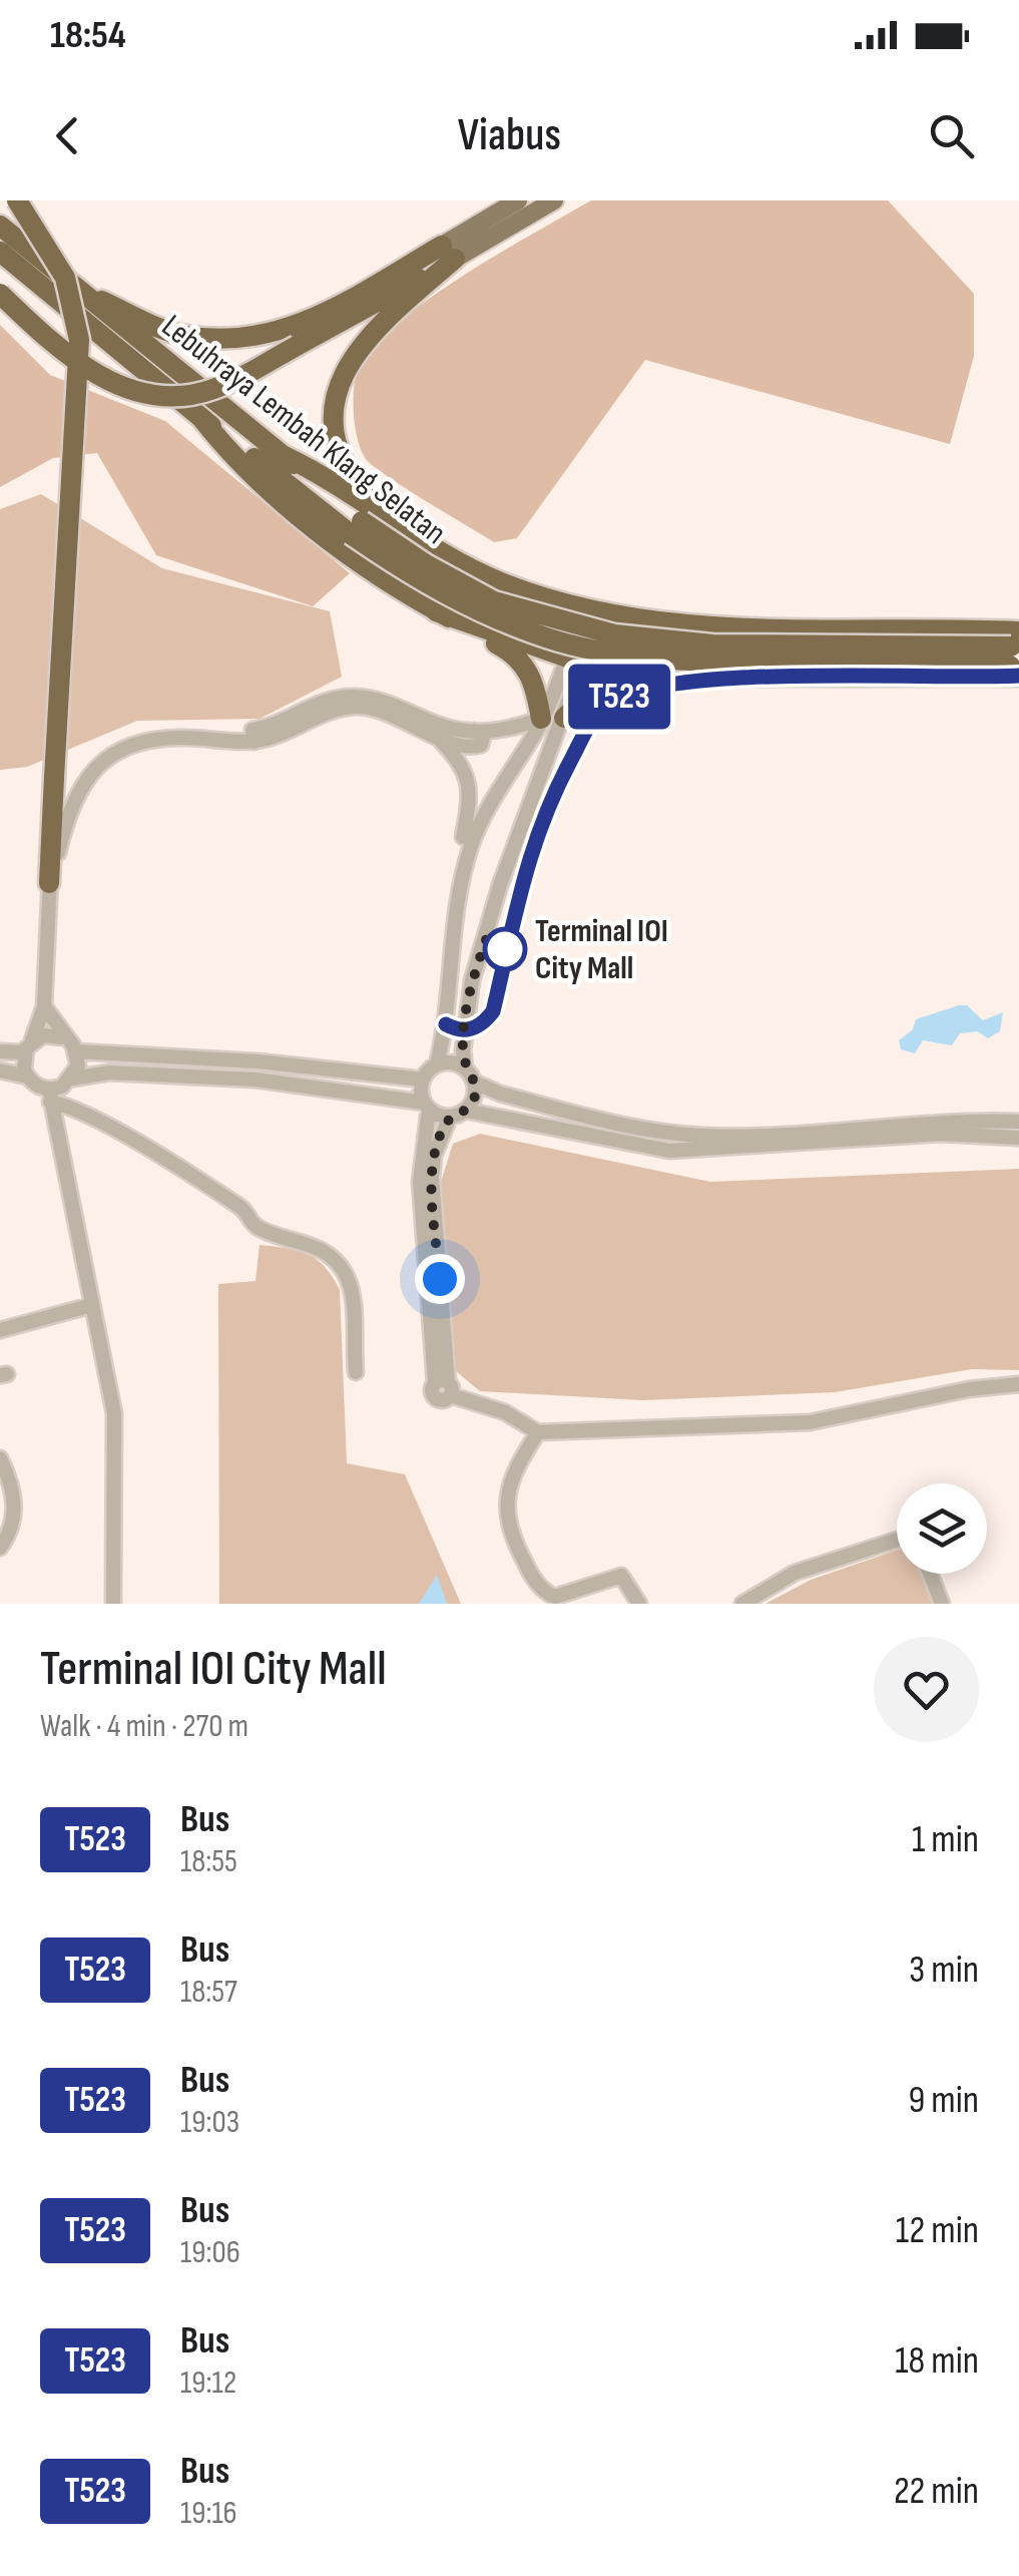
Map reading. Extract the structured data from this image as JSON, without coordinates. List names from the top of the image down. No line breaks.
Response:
{"streets":{"highway":["Lebuhraya Lembah Klang Selatan"]},"places":["Terminal IOI City Mall"],"lines":["bus line T523"],"page":{"status":"18:54","header":"Viabus","on_map":"T523","heading":["Terminal IOI City Mall","Walk · 4 min · 270 m"],"list":[{"mark":"T523","name":"Bus","note":"18:55","value":"1 min"},{"mark":"T523","name":"Bus","note":"18:57","value":"3 min"},{"mark":"T523","name":"Bus","note":"19:03","value":"9 min"},{"mark":"T523","name":"Bus","note":"19:06","value":"12 min"},{"mark":"T523","name":"Bus","note":"19:12","value":"18 min"},{"mark":"T523","name":"Bus","note":"19:16","value":"22 min"}]}}
